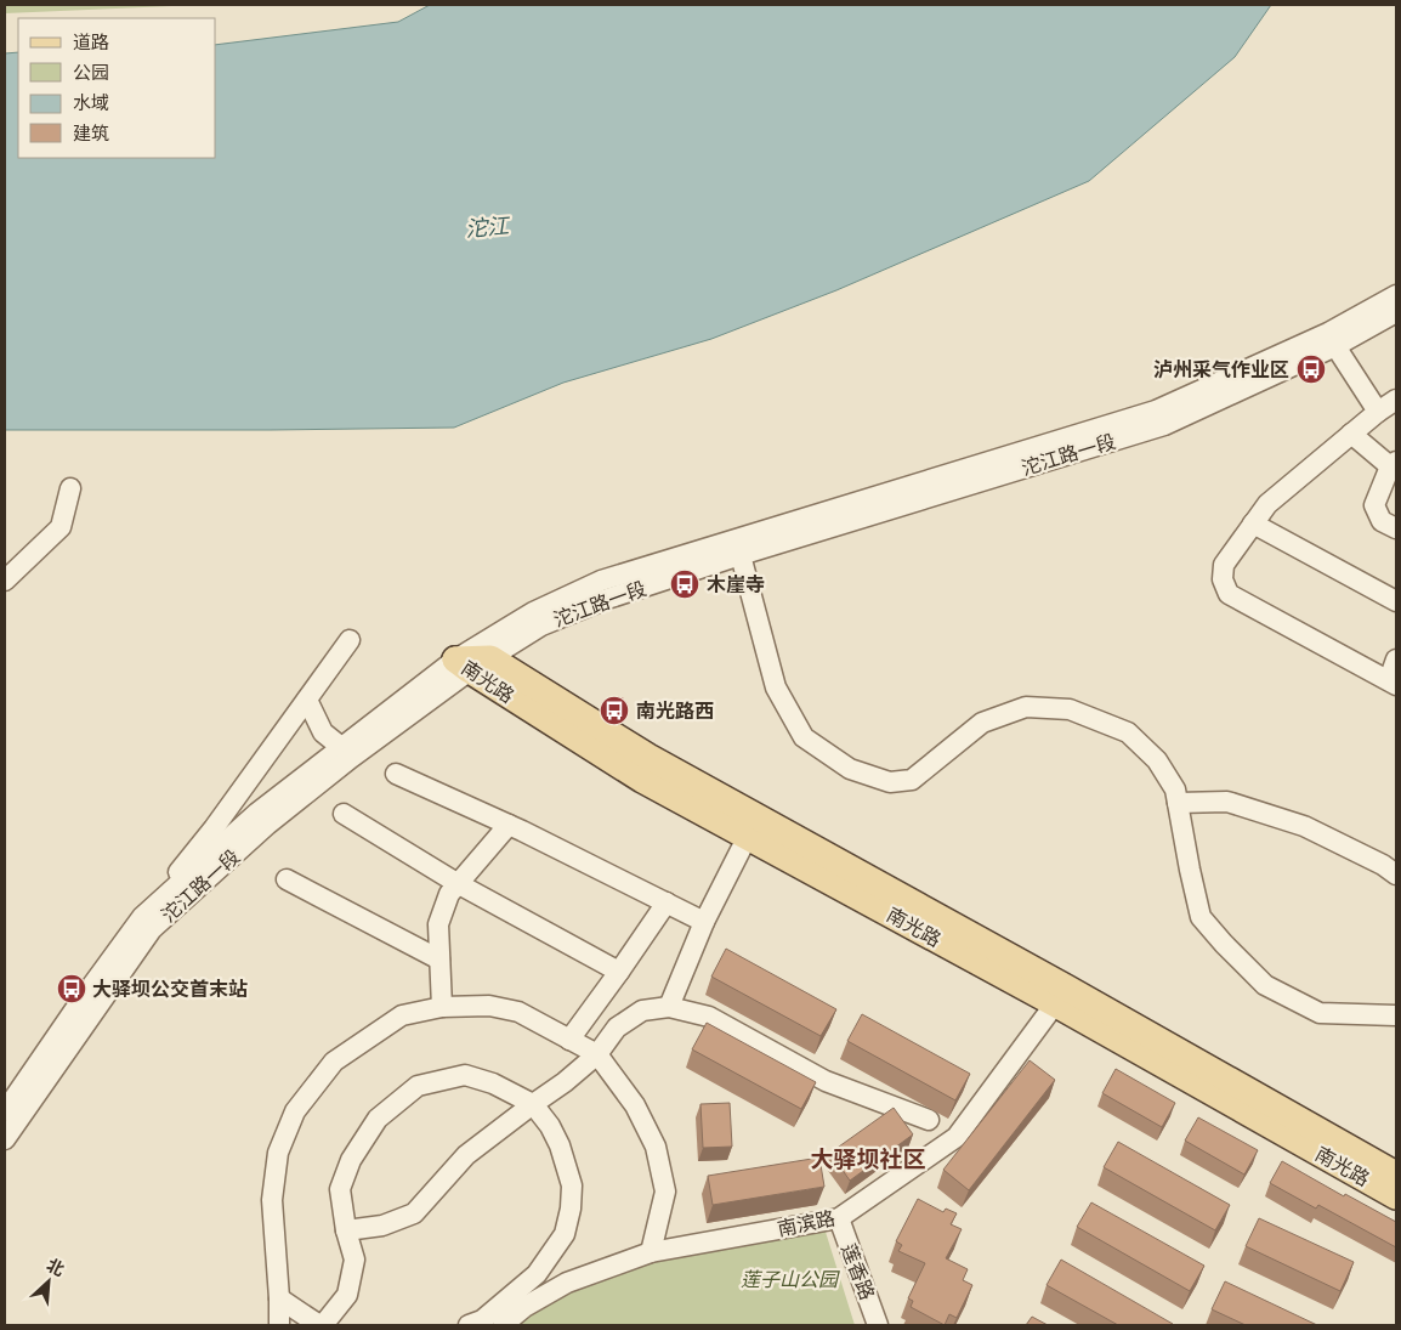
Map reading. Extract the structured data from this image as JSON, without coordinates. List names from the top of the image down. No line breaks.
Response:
{"streets":{"main road":["南光路"],"street":["沱江路一段","南滨路","莲香路"]},"crossings":[["沱江路一段","南光路"],["南光路","南滨路"],["南滨路","莲香路"]],"districts":["大驿坝社区"],"water":["沱江"],"parks":["莲子山公园"],"places":{"bus stop":["泸州采气作业区","木崖寺","南光路西","大驿坝公交首末站"]},"legend":["道路","公园","水域","建筑"],"north":"top right"}
